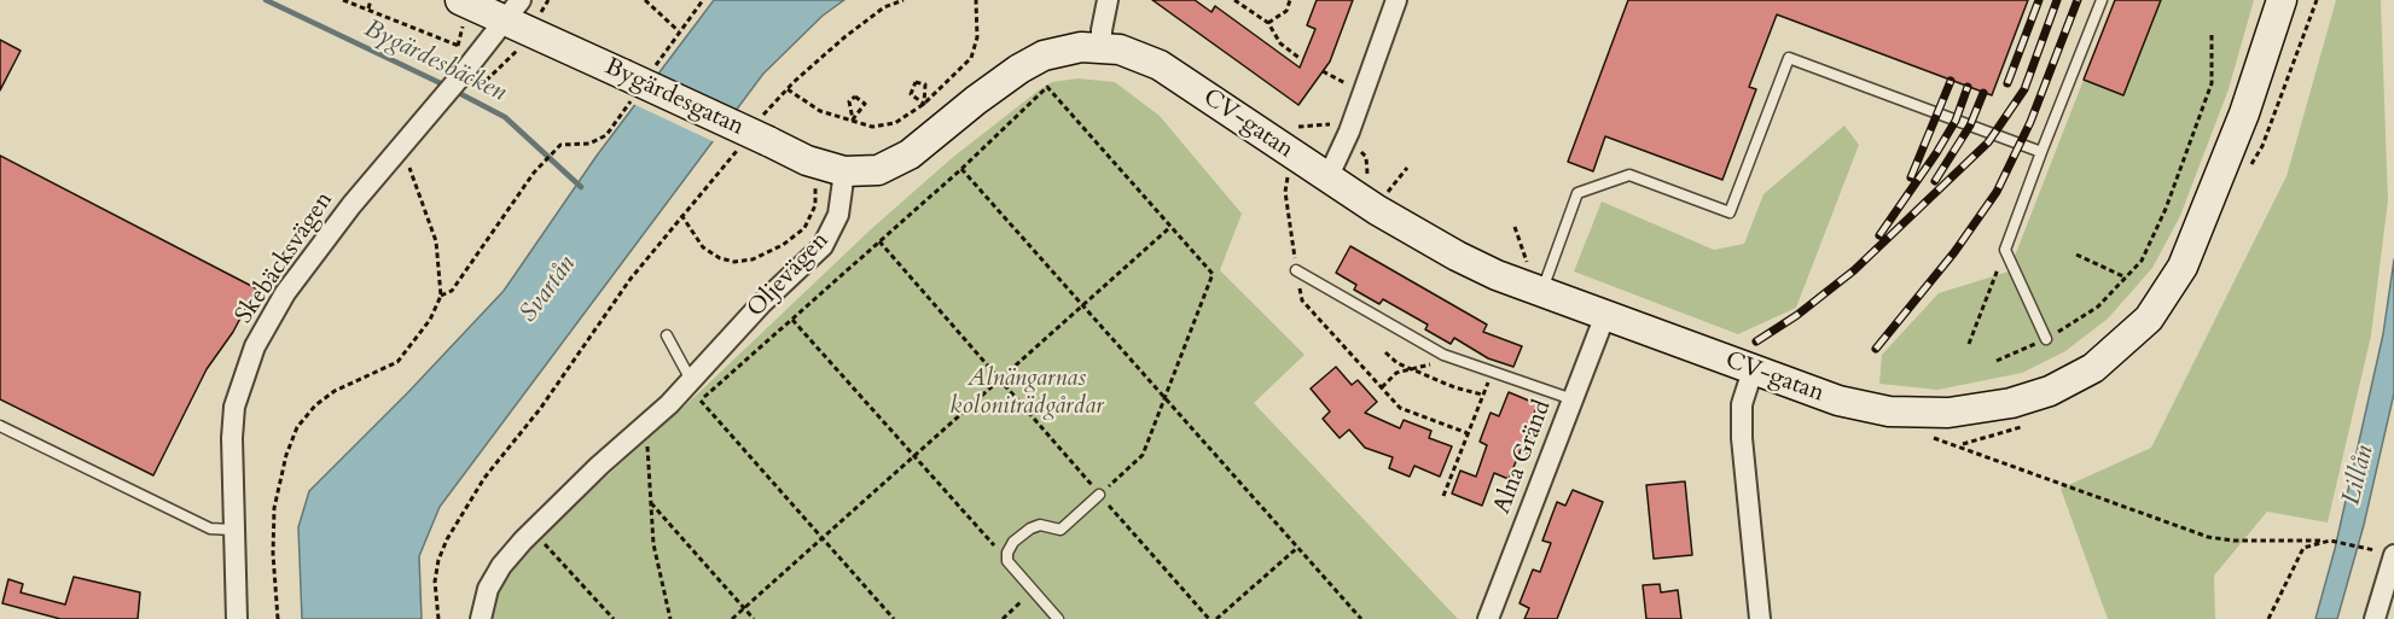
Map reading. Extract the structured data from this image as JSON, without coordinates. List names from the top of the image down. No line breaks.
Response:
{"streets":{"street":["Bygärdesgatan","CV-gatan","Skebäcksvägen","Oljevägen","Alna Gränd"]},"crossings":[["Bygärdesgatan","Skebäcksvägen"],["Bygärdesgatan","Oljevägen"],["CV-gatan","Alna Gränd"]],"water":["Bygärdesbäcken","Svartån","Lillån"],"parks":["Alnängarnas koloniträdgårdar"]}
